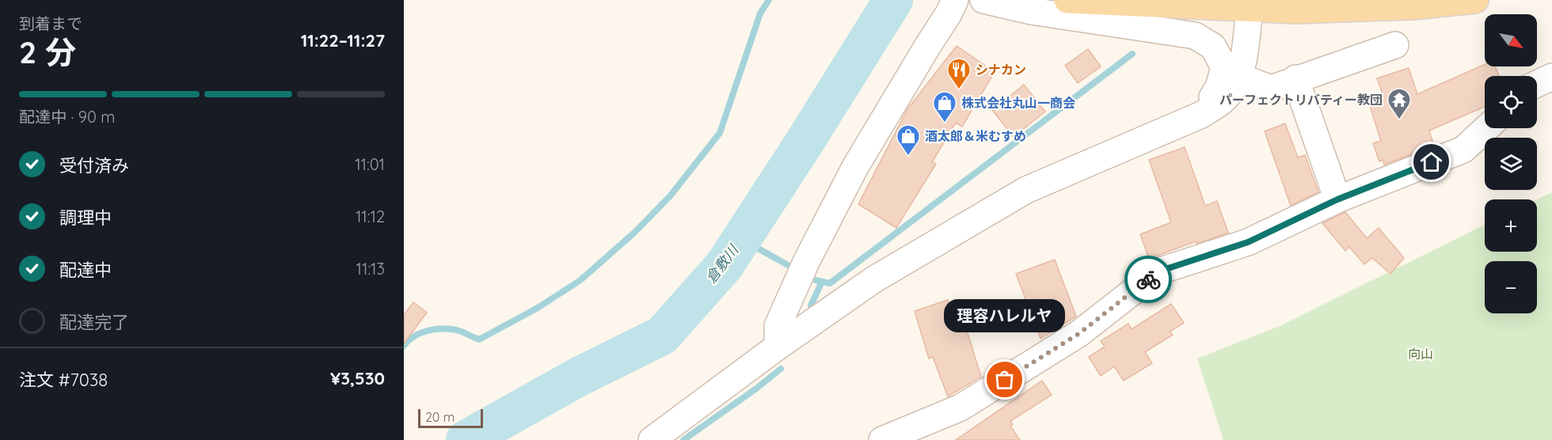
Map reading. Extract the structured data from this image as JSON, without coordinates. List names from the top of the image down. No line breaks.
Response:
{"water":["倉敷川"],"parks":["向山"],"places":{"restaurant":["シナカン"],"temple":["パーフェクトリバティー教団"],"shop":["株式会社丸山一商会","酒太郎＆米むすめ"],"other":["理容ハレルヤ"]},"scale_bar":"20 m","north":"bottom right","page":{"heading":["2 分","到着まで","11:22–11:27"],"panel":["注文 #7038","¥3,530"],"map_buttons":["+","−"],"bar":"配達中 · 90 m","list":[["受付済み","11:01"],["調理中","11:12"],["配達中","11:13"],"配達完了"],"bubble":"理容ハレルヤ","scale":"20 m"}}
